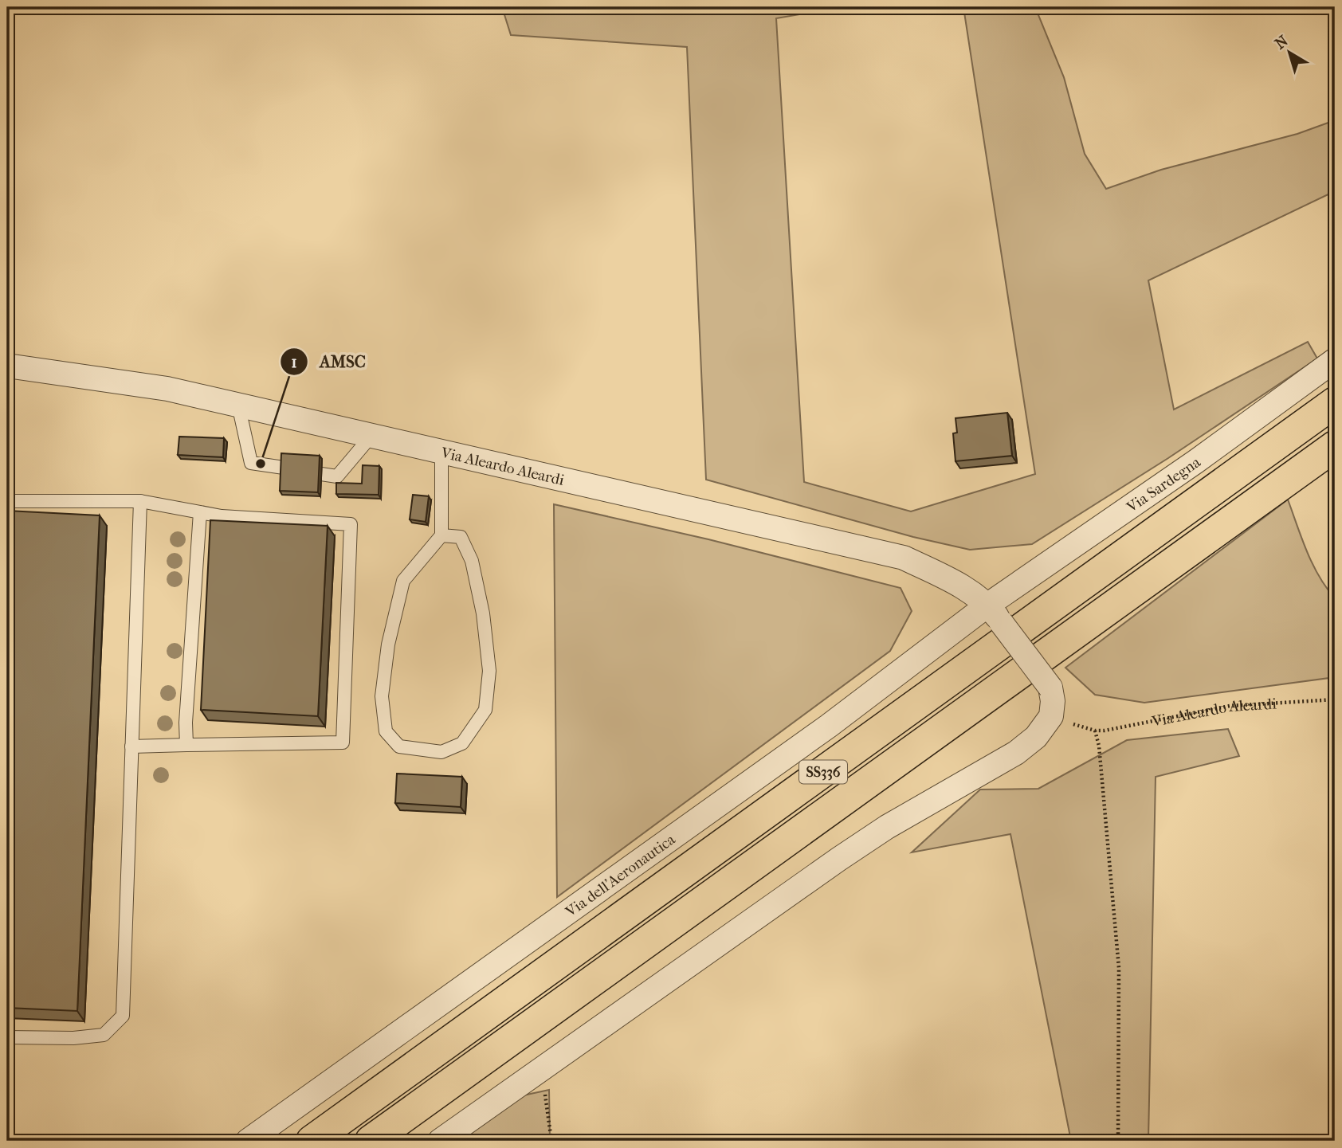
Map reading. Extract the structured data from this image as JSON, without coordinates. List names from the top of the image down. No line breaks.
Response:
{"streets":{"highway":["SS336"],"street":["Via Aleardo Aleardi","Via Sardegna","Via dell'Aeronautica"]},"crossings":[["Via Aleardo Aleardi","Via Sardegna"],["Via Aleardo Aleardi","Via dell'Aeronautica"],["Via Sardegna","Via dell'Aeronautica"]],"places":["AMSC"],"north":"top left"}
